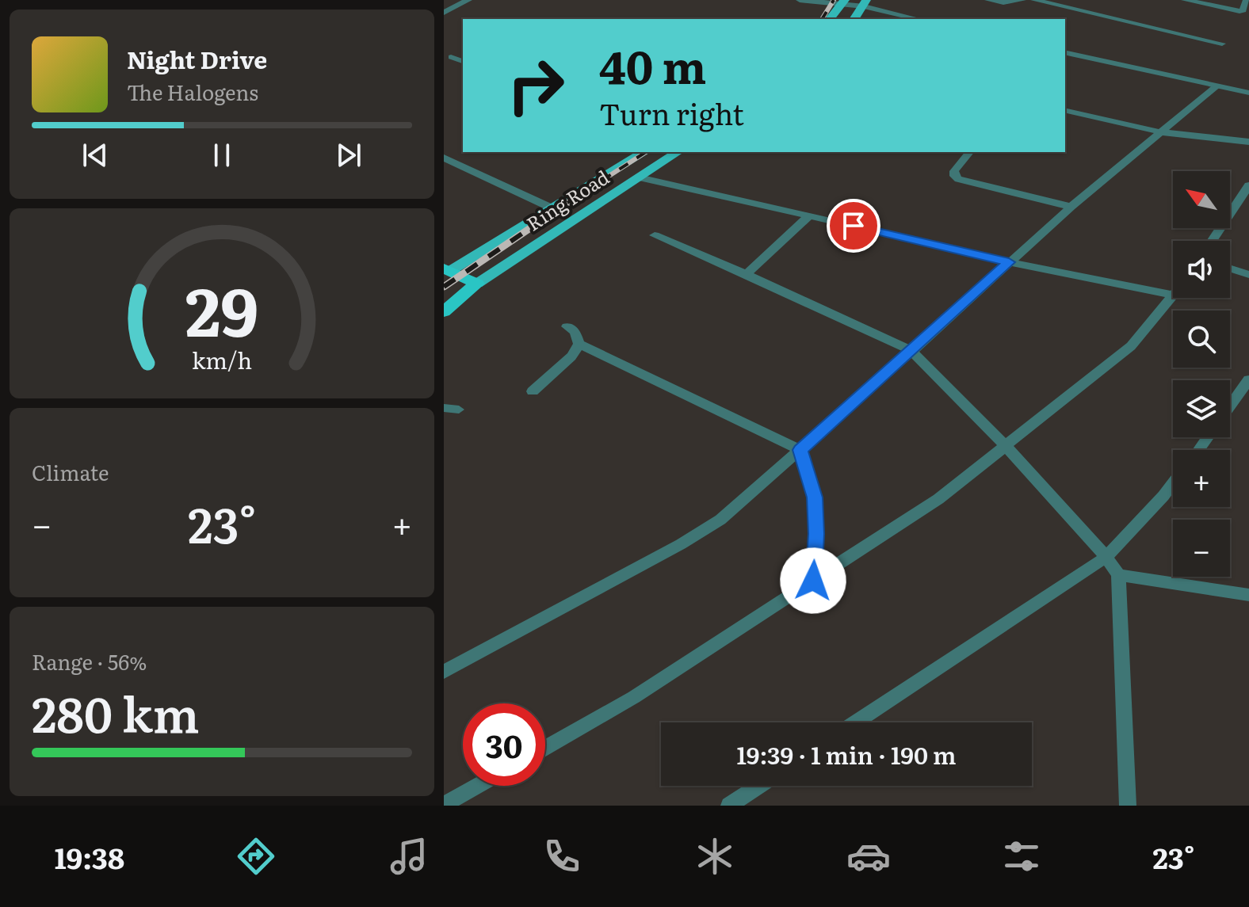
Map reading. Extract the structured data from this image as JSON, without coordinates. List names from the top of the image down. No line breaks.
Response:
{"streets":{"main road":["Ring Road"]},"north":"top left","page":{"turn":["40 m","Turn right"],"song":["Night Drive","The Halogens"],"map_buttons":["+","−"],"tile":["Climate",["Range · 56%","280 km"]],"heat":["−","23°","+"],"limit":"30","trip":"19:39 · 1 min · 190 m","tabs":["19:38","23°"],"gauge":["29","km/h"]}}
